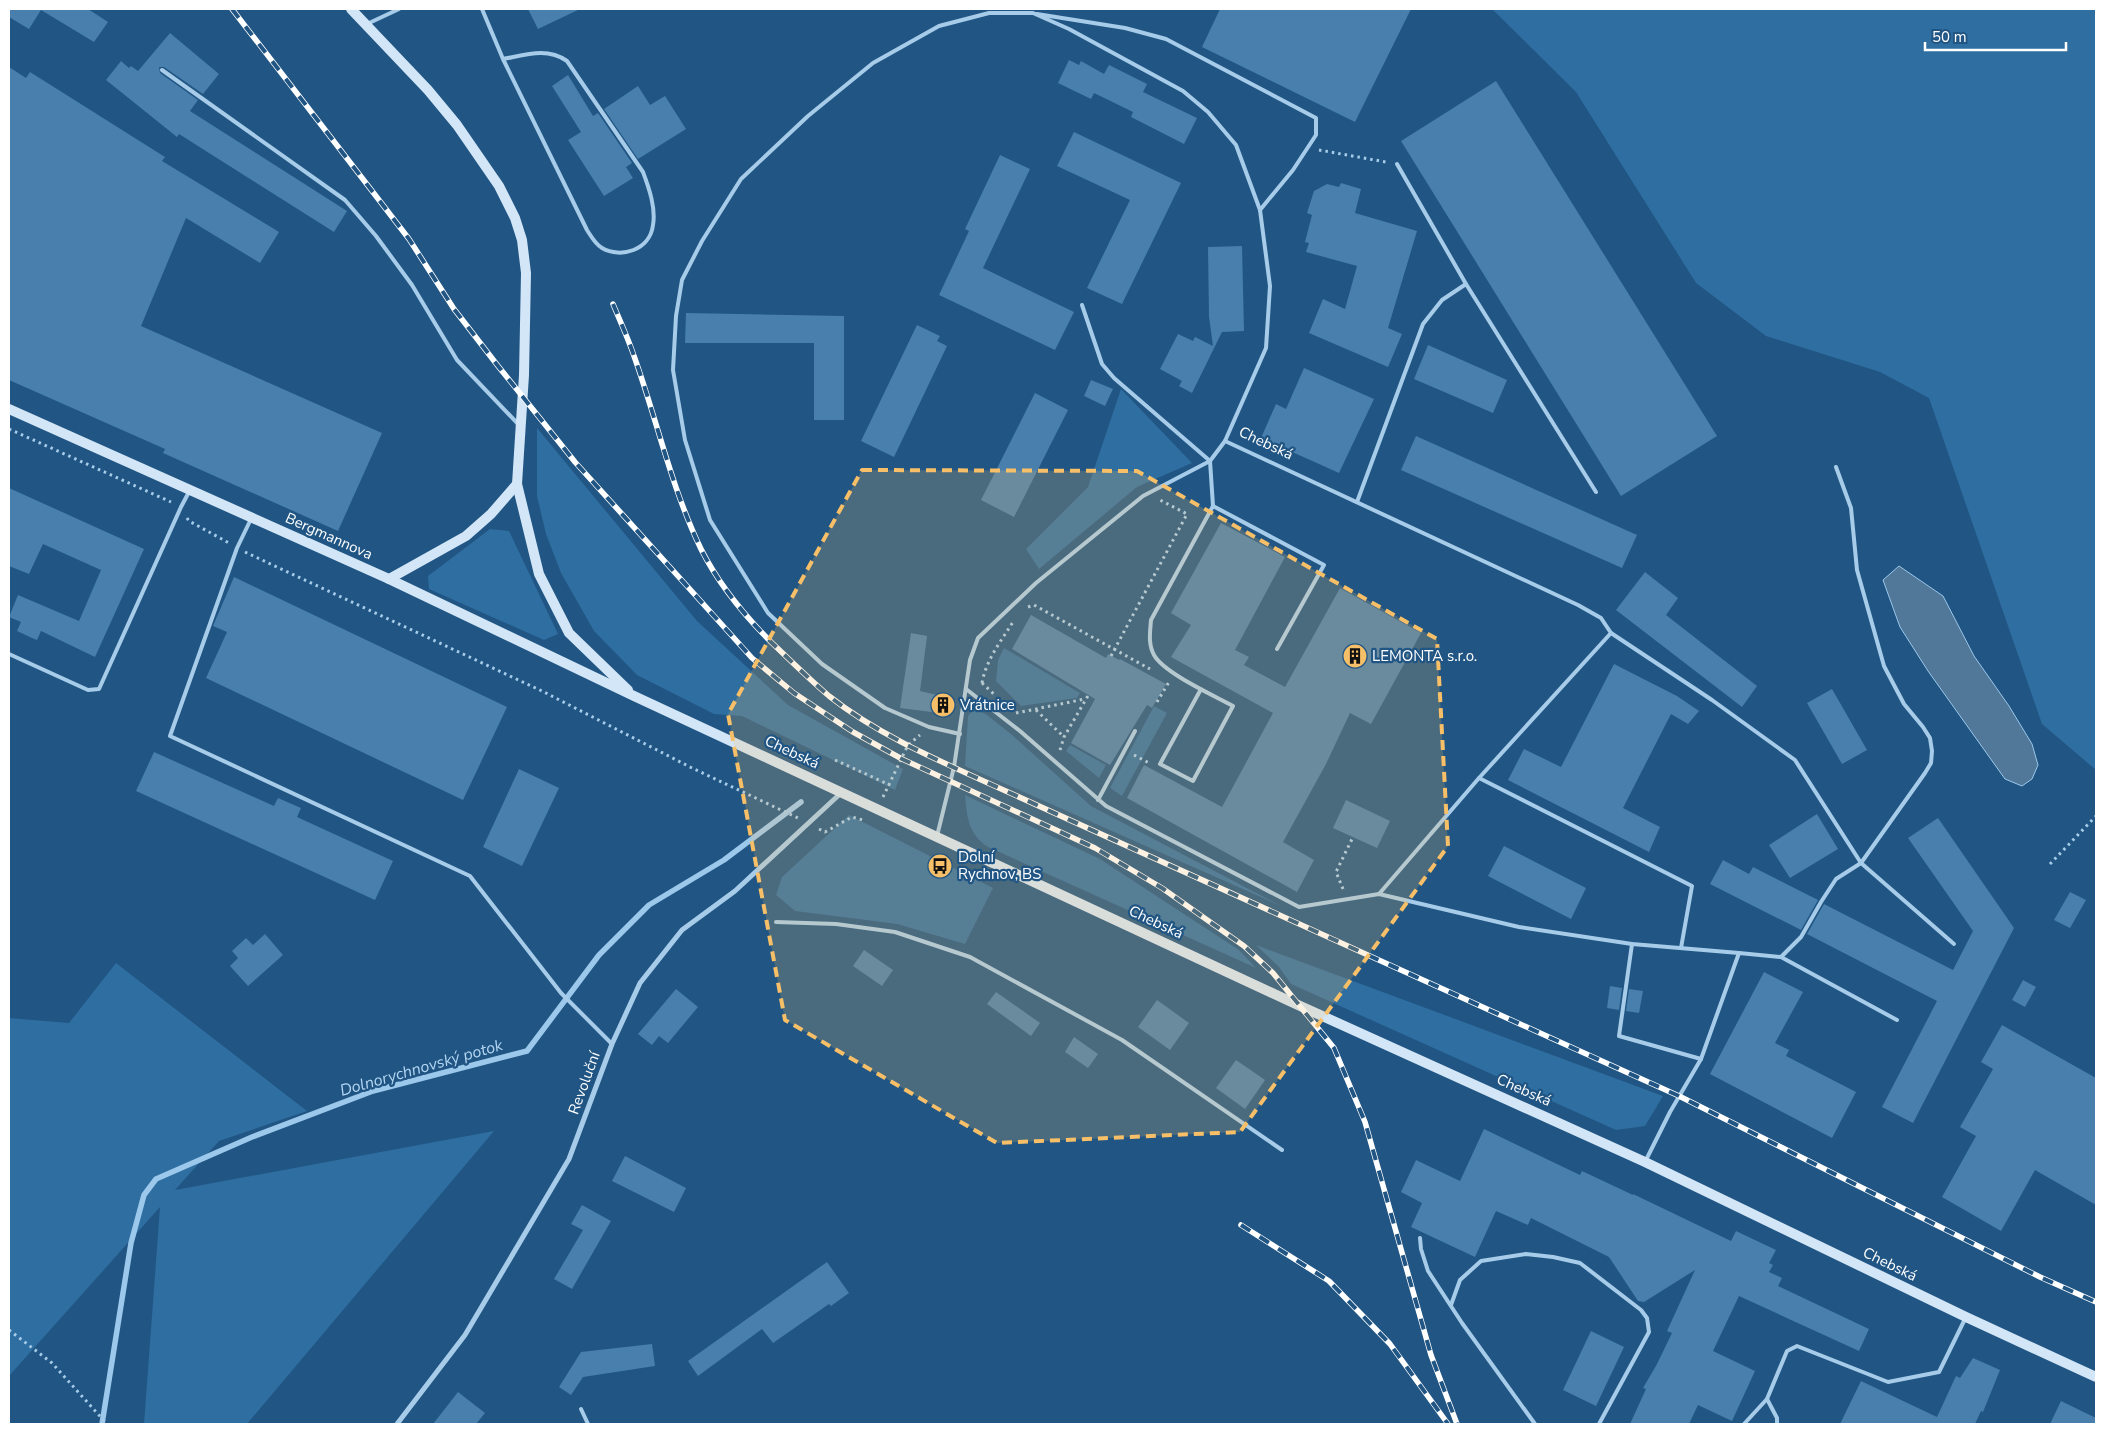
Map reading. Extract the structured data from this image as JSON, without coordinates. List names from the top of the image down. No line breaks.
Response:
{"streets":{"street":["Chebská","Bergmannova","Revoluční"]},"crossings":[["Chebská","Bergmannova"],["Chebská","Revoluční"]],"water":["Dolnorychnovský potok"],"places":{"building":["LEMONTA s.r.o.","Vrátnice"],"bus stop":["Dolní Rychnov, BS"]},"scale_bar":"50 m"}
